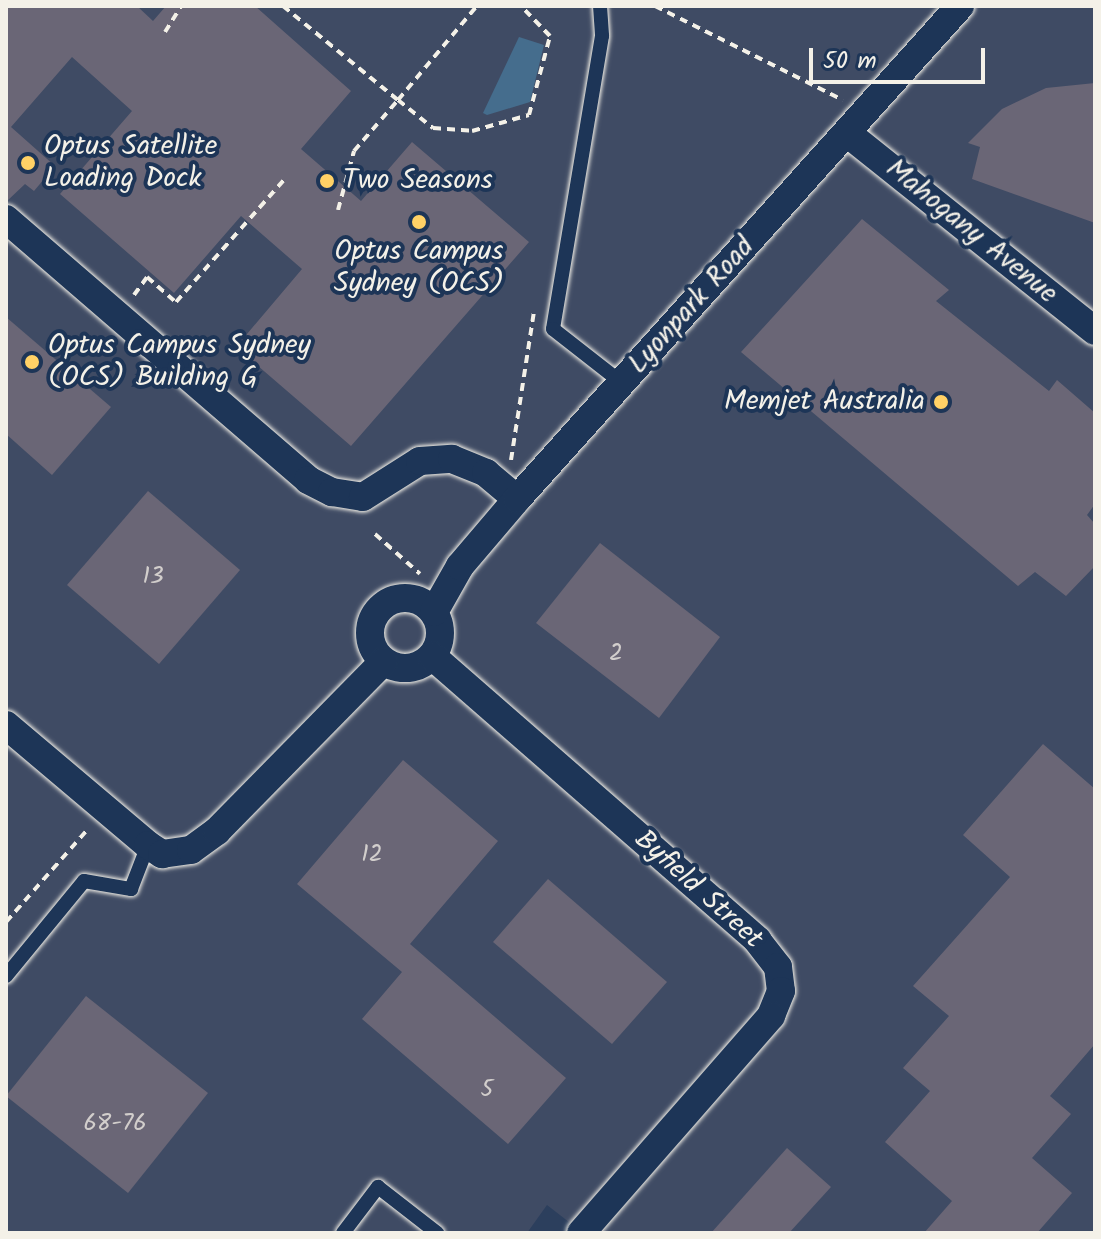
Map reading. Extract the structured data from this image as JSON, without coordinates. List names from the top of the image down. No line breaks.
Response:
{"streets":{"street":["Mahogany Avenue","Lyonpark Road","Byfield Street"]},"crossings":[["Mahogany Avenue","Lyonpark Road"],["Lyonpark Road","Byfield Street"]],"places":["Optus Satellite Loading Dock","Two Seasons","Optus Campus Sydney (OCS)","Optus Campus Sydney (OCS) Building G","Memjet Australia"],"house_numbers":["13","2","12","5","68-76"],"scale_bar":"50 m"}
